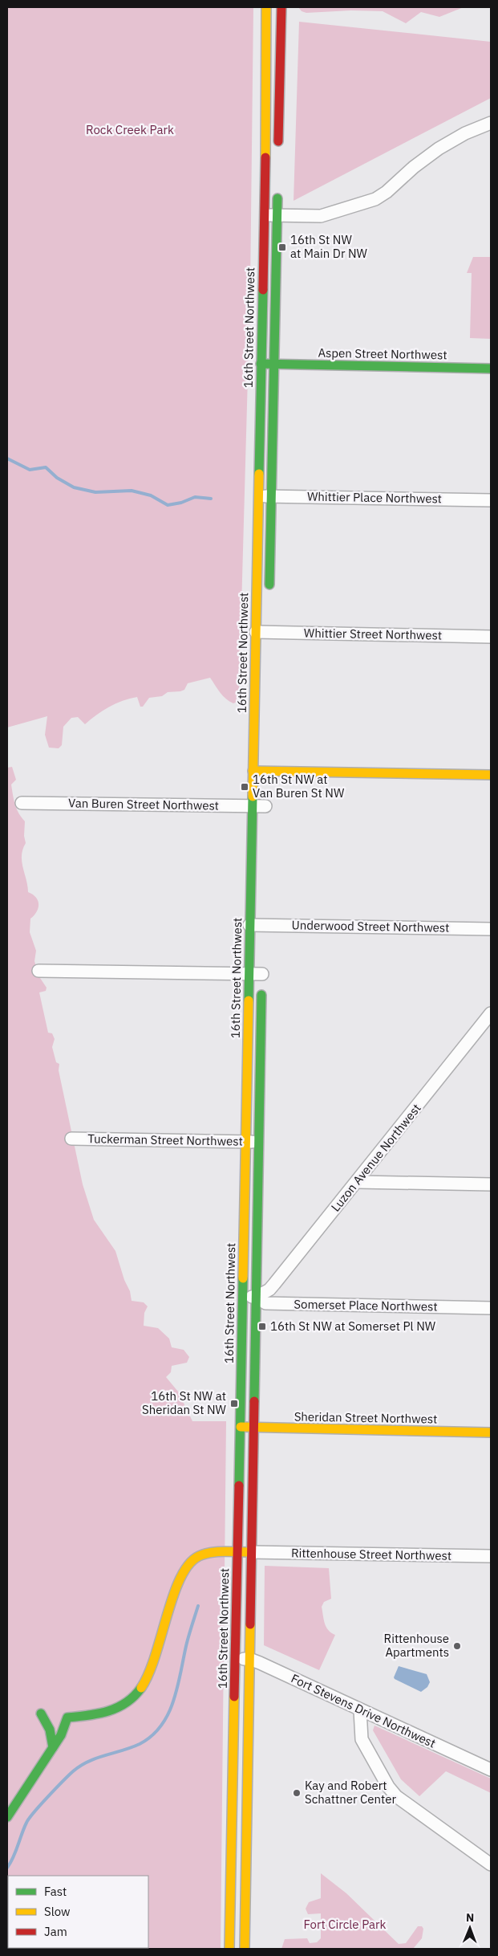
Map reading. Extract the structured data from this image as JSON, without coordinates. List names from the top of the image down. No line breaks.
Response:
{"streets":{"main road":["16th Street Northwest","Aspen Street Northwest","Sheridan Street Northwest"],"street":["Whittier Place Northwest","Whittier Street Northwest","Van Buren Street Northwest","Underwood Street Northwest","Tuckerman Street Northwest","Luzon Avenue Northwest","Somerset Place Northwest","Rittenhouse Street Northwest","Fort Stevens Drive Northwest"]},"crossings":[["16th Street Northwest","Aspen Street Northwest"],["16th Street Northwest","Whittier Place Northwest"],["16th Street Northwest","Whittier Street Northwest"],["16th Street Northwest","Van Buren Street Northwest"],["16th Street Northwest","Underwood Street Northwest"],["16th Street Northwest","Tuckerman Street Northwest"],["16th Street Northwest","Luzon Avenue Northwest"],["16th Street Northwest","Somerset Place Northwest"],["16th Street Northwest","Sheridan Street Northwest"],["16th Street Northwest","Rittenhouse Street Northwest"],["16th Street Northwest","Fort Stevens Drive Northwest"],["Luzon Avenue Northwest","Somerset Place Northwest"]],"parks":["Rock Creek Park","Fort Circle Park"],"places":{"transit":["16th St NW at Main Dr NW","16th St NW at Van Buren St NW","16th St NW at Somerset Pl NW","16th St NW at Sheridan St NW"],"other":["Rittenhouse Apartments","Kay and Robert Schattner Center"]},"legend":["Fast","Slow","Jam"],"north":"top"}
